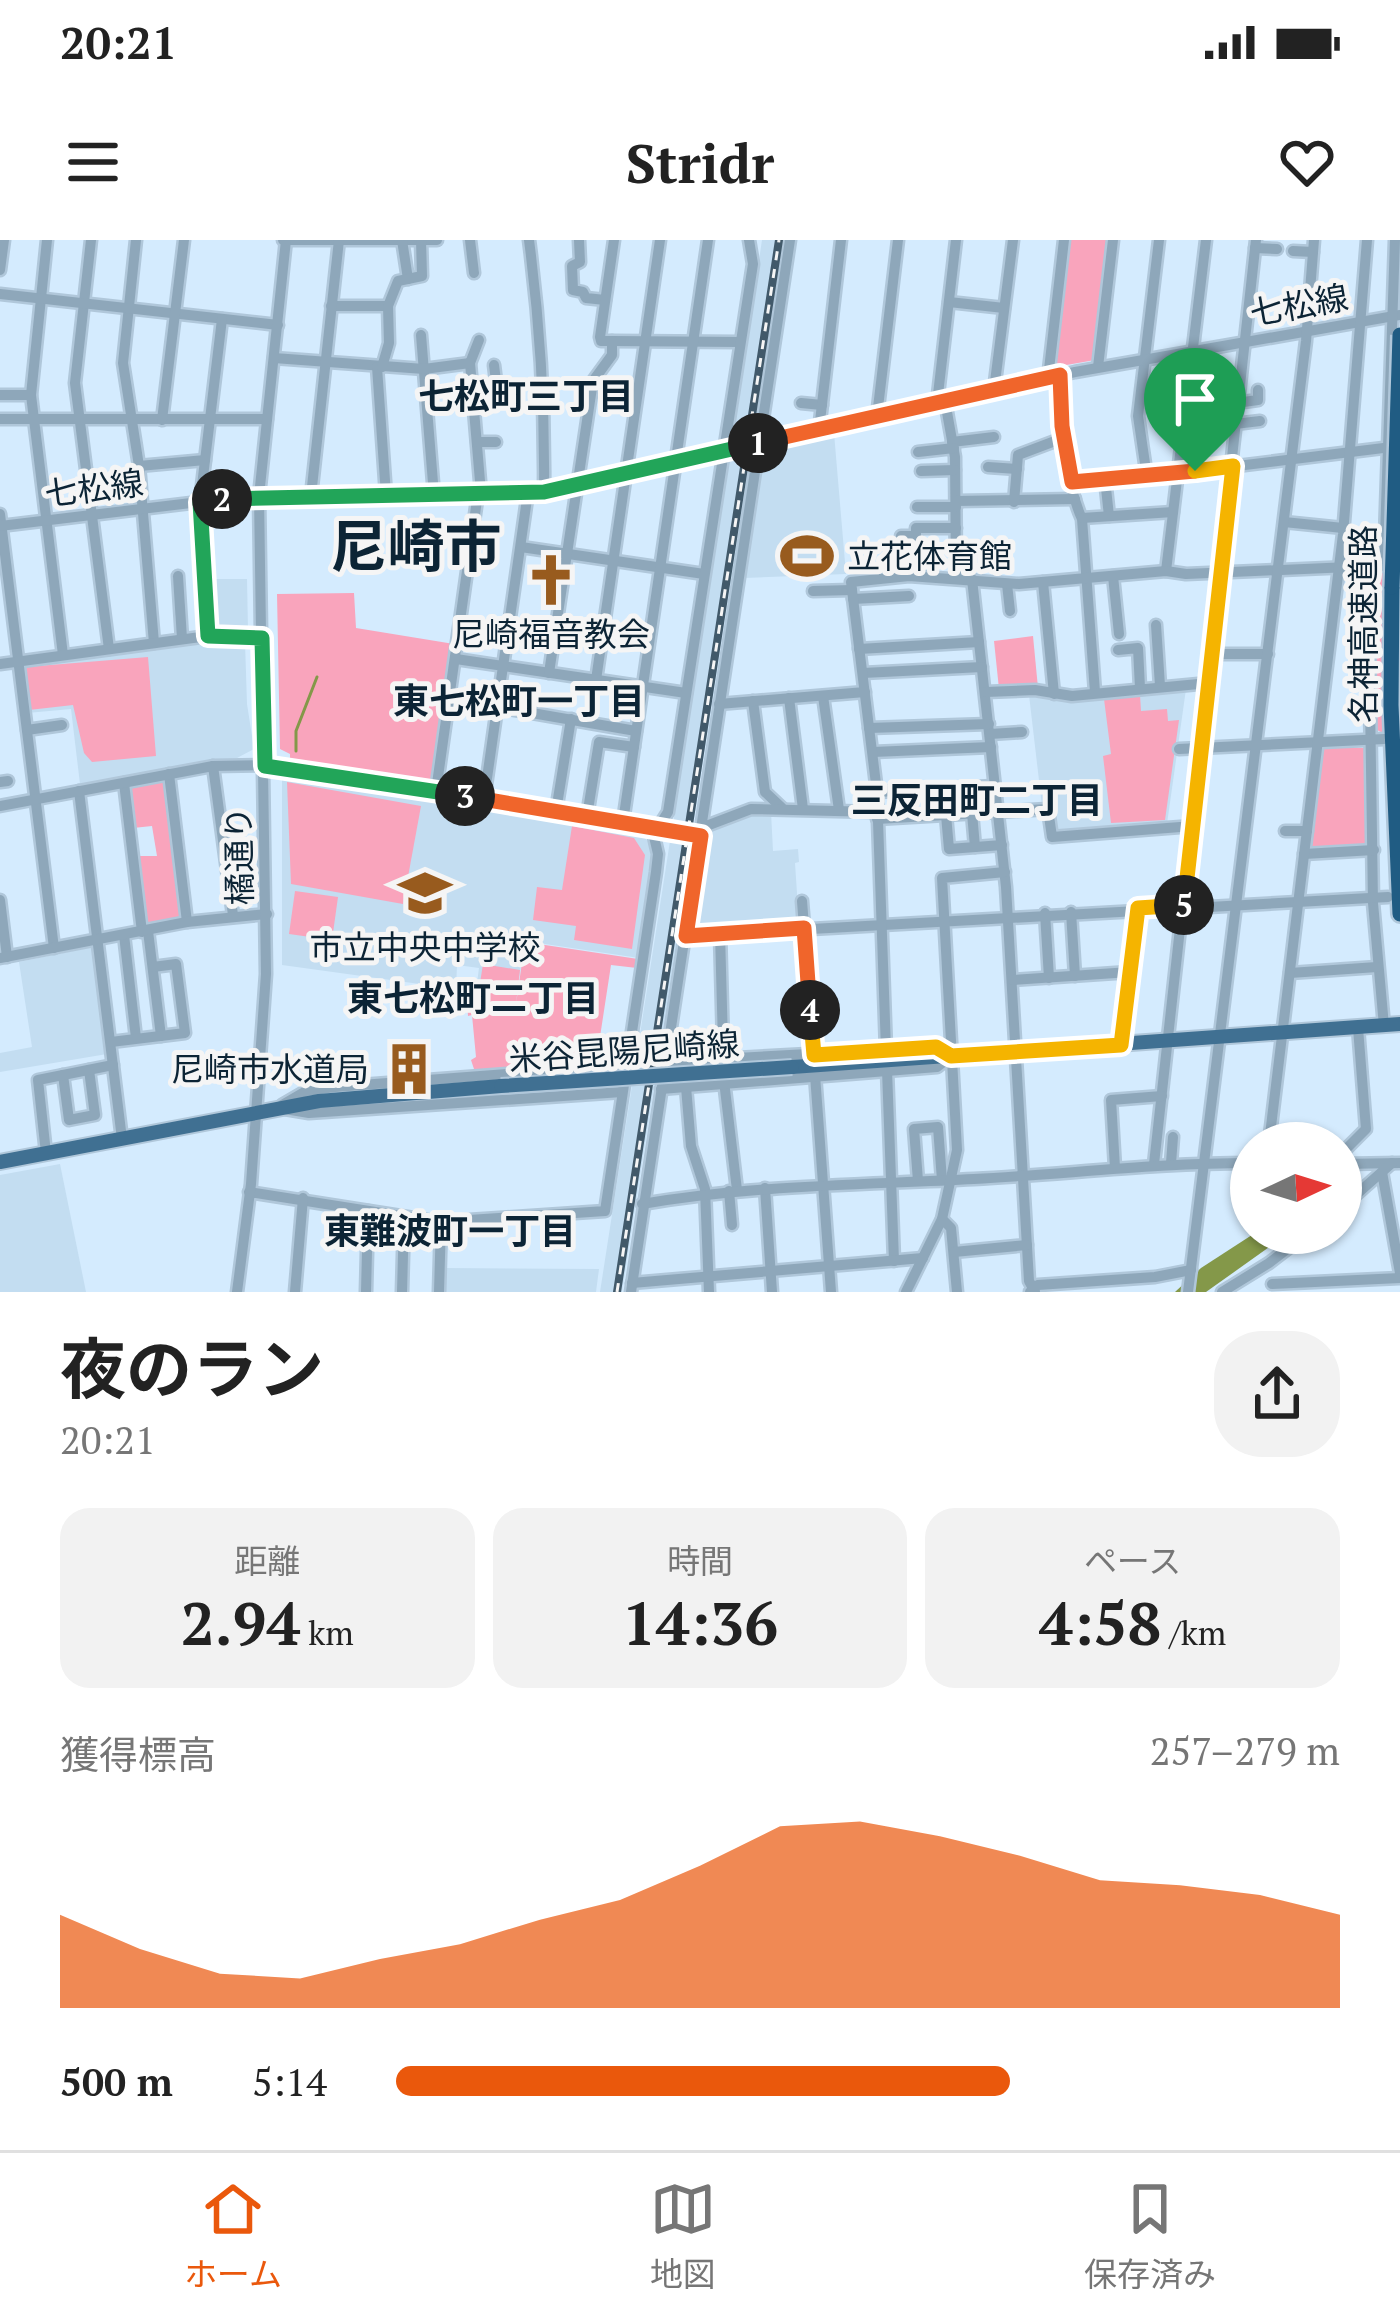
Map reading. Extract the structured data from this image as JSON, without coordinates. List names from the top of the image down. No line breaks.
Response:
{"streets":{"highway":["名神高速道路"],"main road":["米谷昆陽尼崎線"],"street":["七松線","橘通り"]},"crossings":[["七松線","橘通り"],["橘通り","米谷昆陽尼崎線"]],"districts":["七松町三丁目","尼崎市","東七松町一丁目","三反田町二丁目","東七松町二丁目","東難波町一丁目"],"places":{"sports":["立花体育館"],"church":["尼崎福音教会"],"school or university":["市立中央中学校"],"building":["尼崎市水道局"]},"north":"right","page":{"status":"20:21","header":"Stridr","pins":["1","2","3","5","4"],"heading":["夜のラン","20:21"],"stats":[["距離","2.94 km"],["時間","14:36"],["ペース","4:58 /km"]],"chart":["獲得標高","257–279 m"],"list":[{"name":"500 m","note":"5:14"}],"tabs":["ホーム","地図","保存済み"]}}
